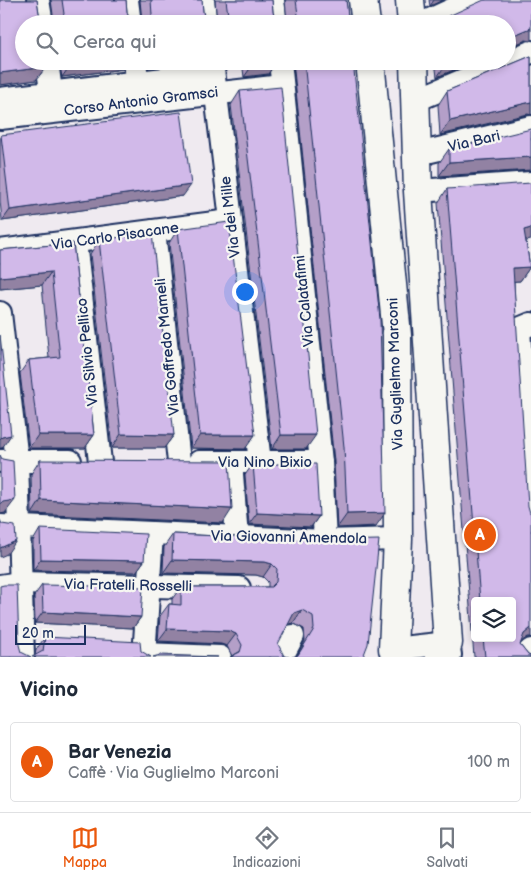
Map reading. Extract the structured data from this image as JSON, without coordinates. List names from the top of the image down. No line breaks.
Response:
{"streets":{"street":["Corso Antonio Gramsci","Via Bari","Via dei Mille","Via Carlo Pisacane","Via Calatafimi","Via Goffredo Mameli","Via Silvio Pellico","Via Guglielmo Marconi","Via Nino Bixio","Via Giovanni Amendola","Via Fratelli Rosselli"]},"crossings":[["Corso Antonio Gramsci","Via dei Mille"],["Corso Antonio Gramsci","Via Calatafimi"],["Via dei Mille","Via Carlo Pisacane"],["Via dei Mille","Via Nino Bixio"],["Via Carlo Pisacane","Via Goffredo Mameli"],["Via Carlo Pisacane","Via Silvio Pellico"],["Via Calatafimi","Via Nino Bixio"],["Via Calatafimi","Via Giovanni Amendola"],["Via Goffredo Mameli","Via Nino Bixio"],["Via Guglielmo Marconi","Via Giovanni Amendola"]],"scale_bar":"20 m","page":{"search":"Cerca qui","pins":"A","scale":"20 m","heading":"Vicino","list":[{"mark":"A","name":"Bar Venezia","note":"Caffè · Via Guglielmo Marconi","value":"100 m"}],"nav":["Mappa","Indicazioni","Salvati"]}}
